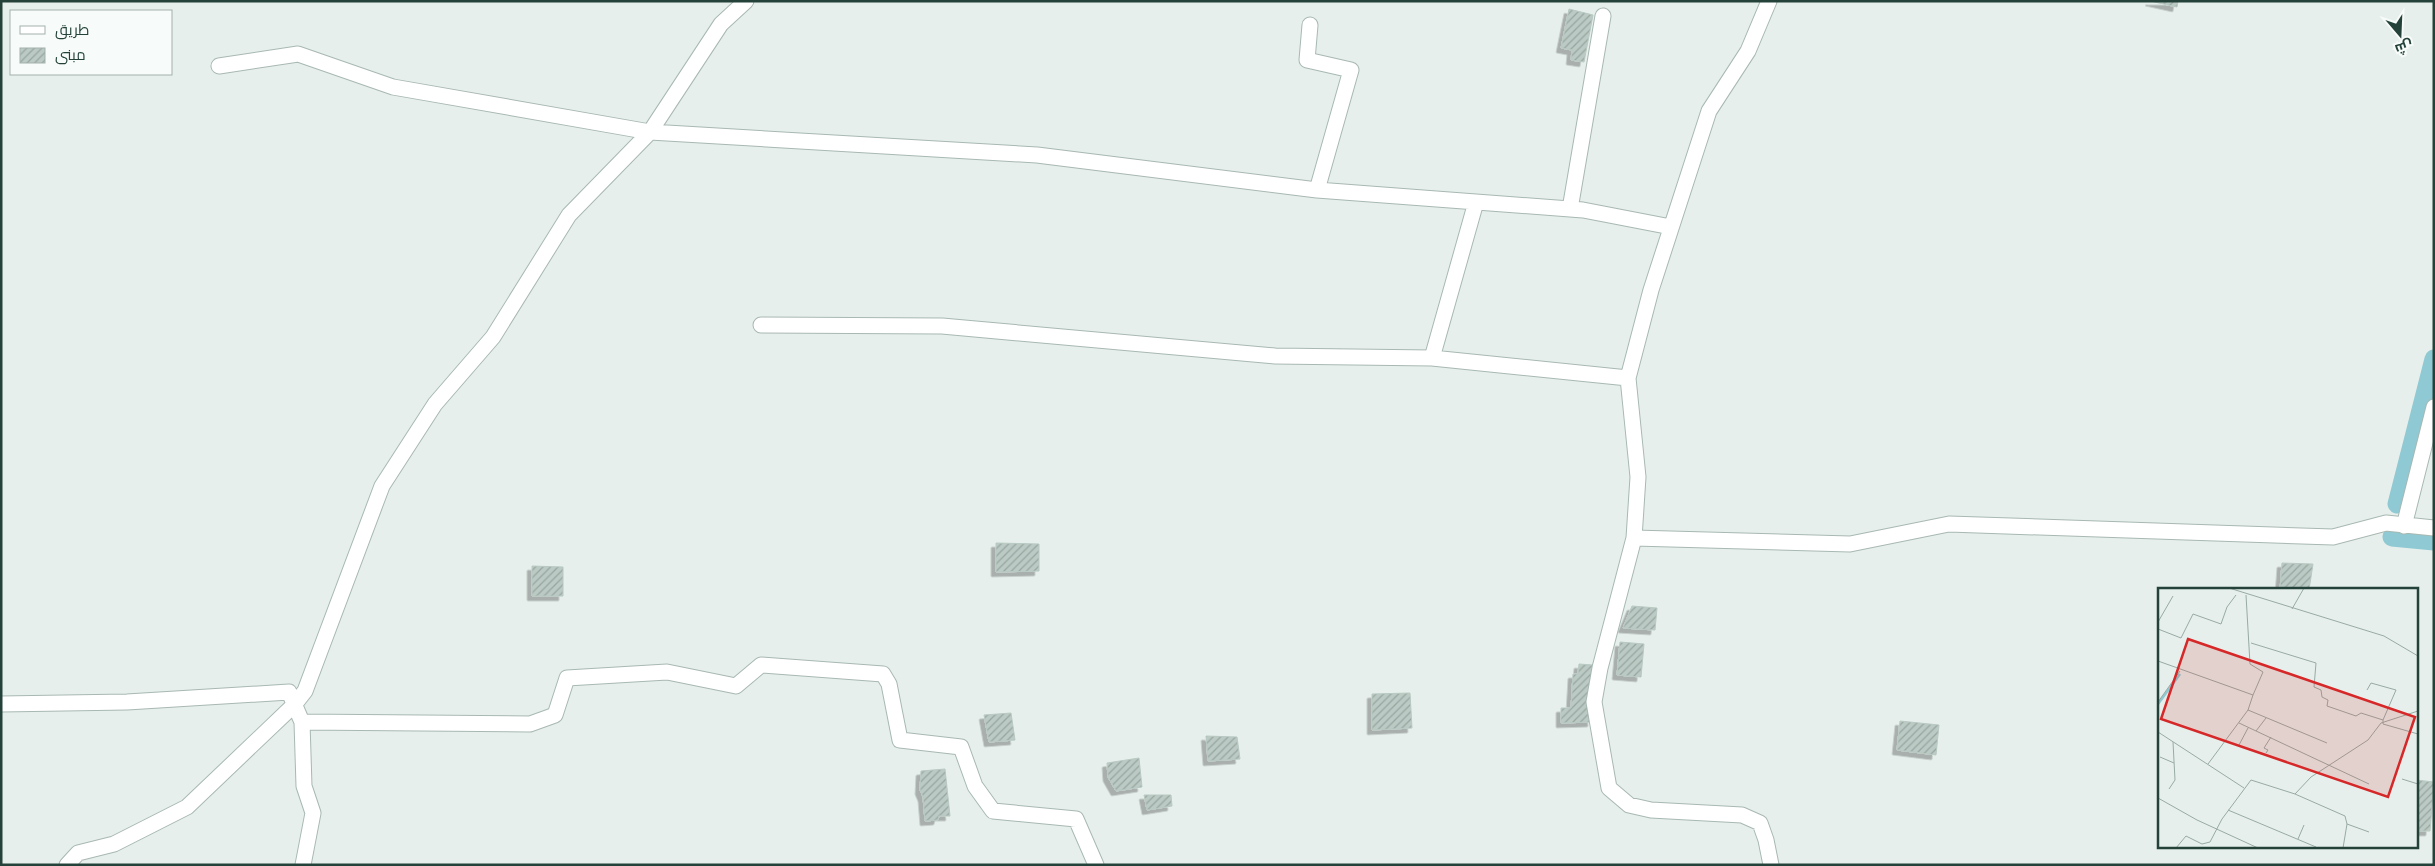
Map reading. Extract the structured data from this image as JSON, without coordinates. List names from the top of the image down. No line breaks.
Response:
{"legend":["طريق","مبنى"],"north":"bottom"}
